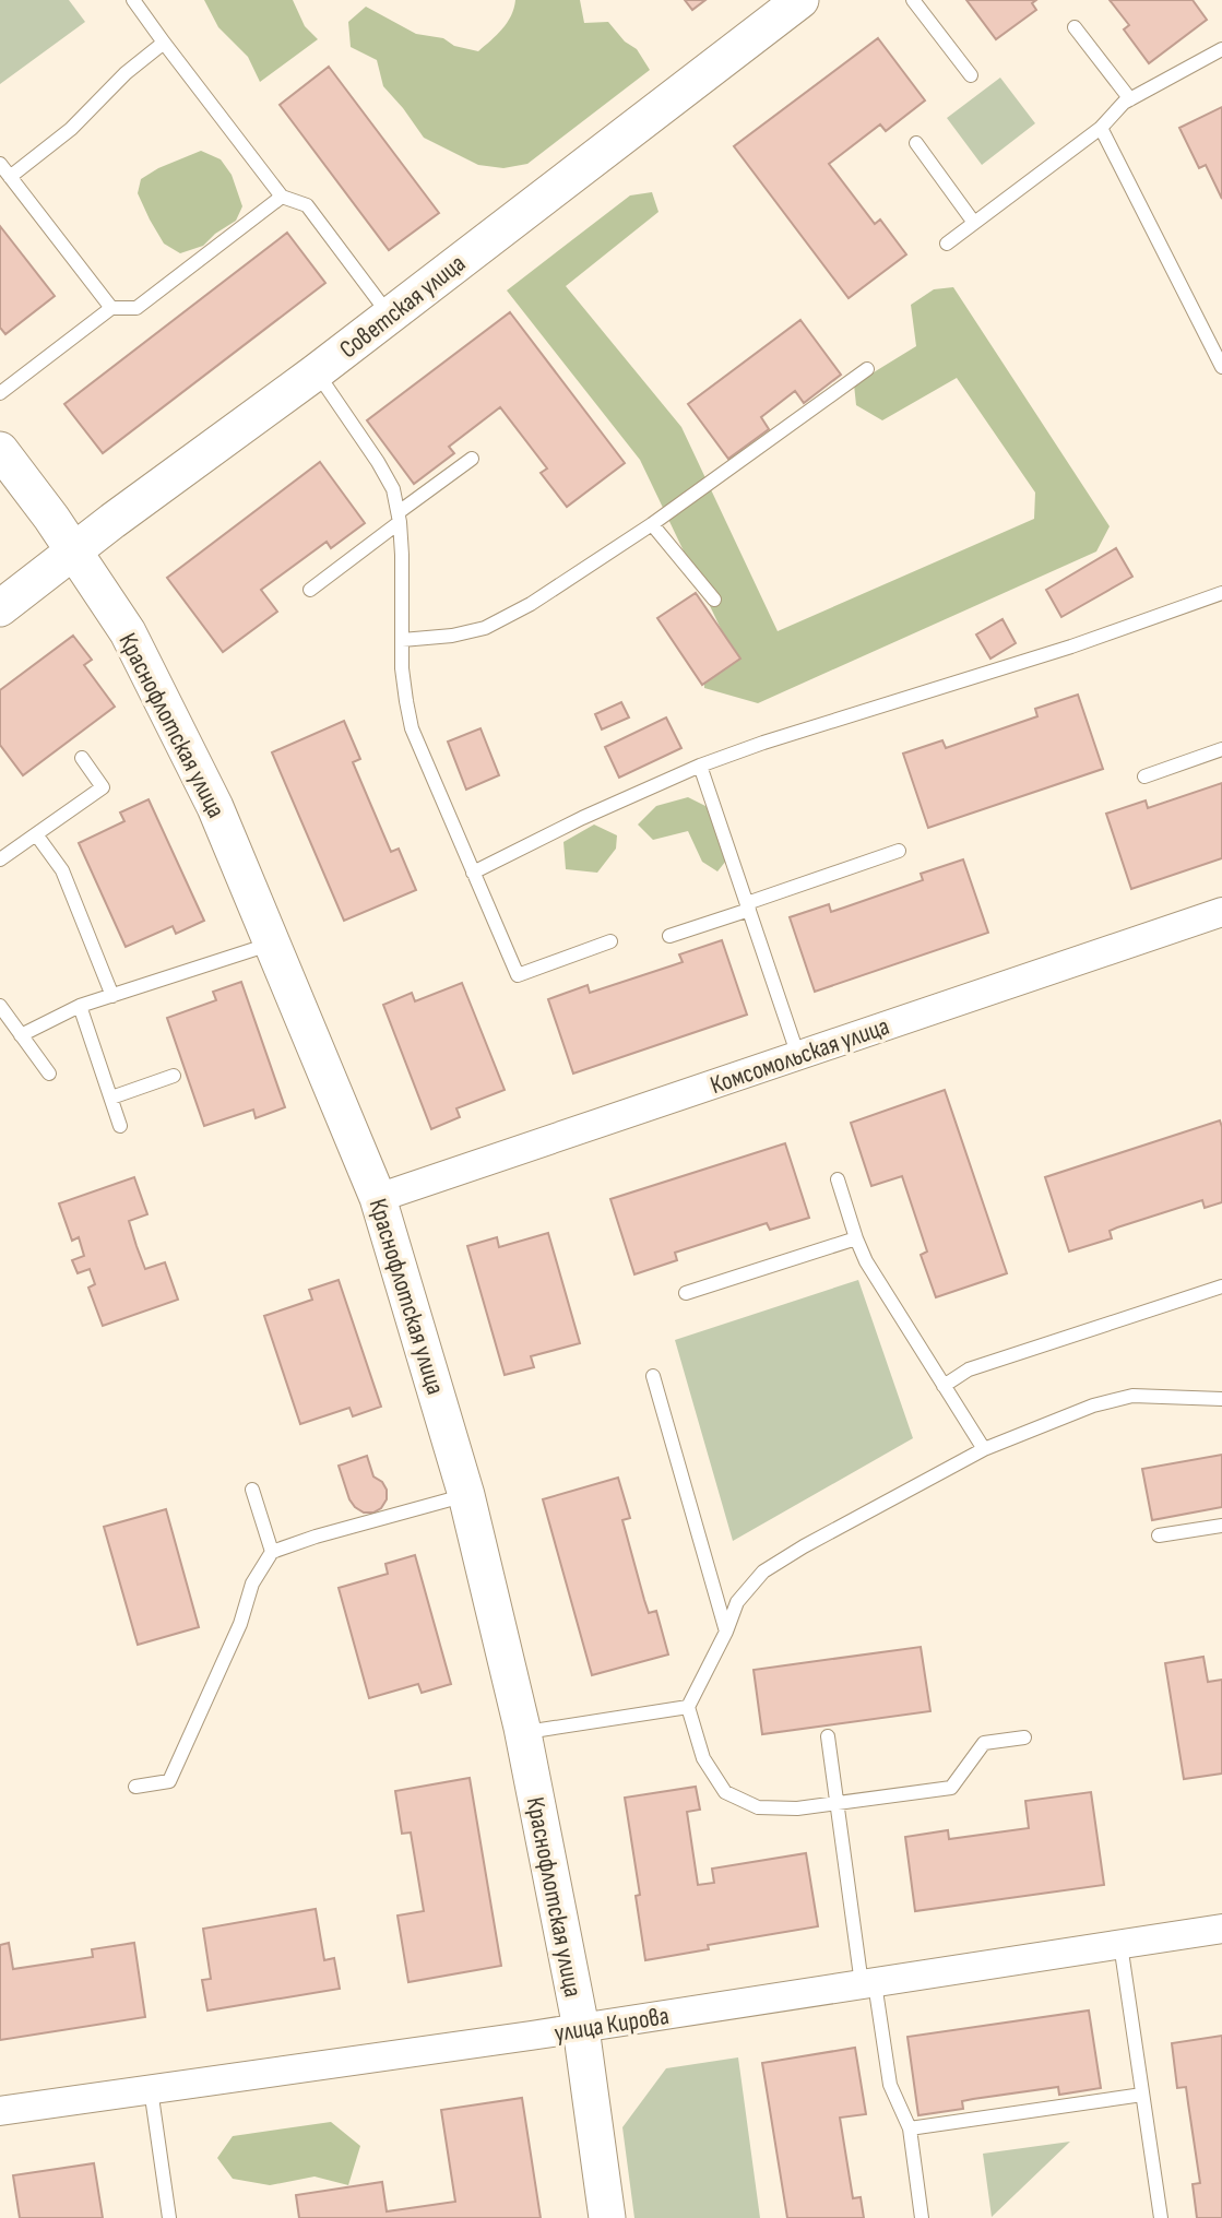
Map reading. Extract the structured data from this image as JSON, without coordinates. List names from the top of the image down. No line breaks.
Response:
{"streets":{"street":["Советская улица","Краснофлотская улица","Комсомольская улица","улица Кирова"]},"crossings":[["Советская улица","Краснофлотская улица"],["Краснофлотская улица","Комсомольская улица"],["Краснофлотская улица","улица Кирова"]]}
